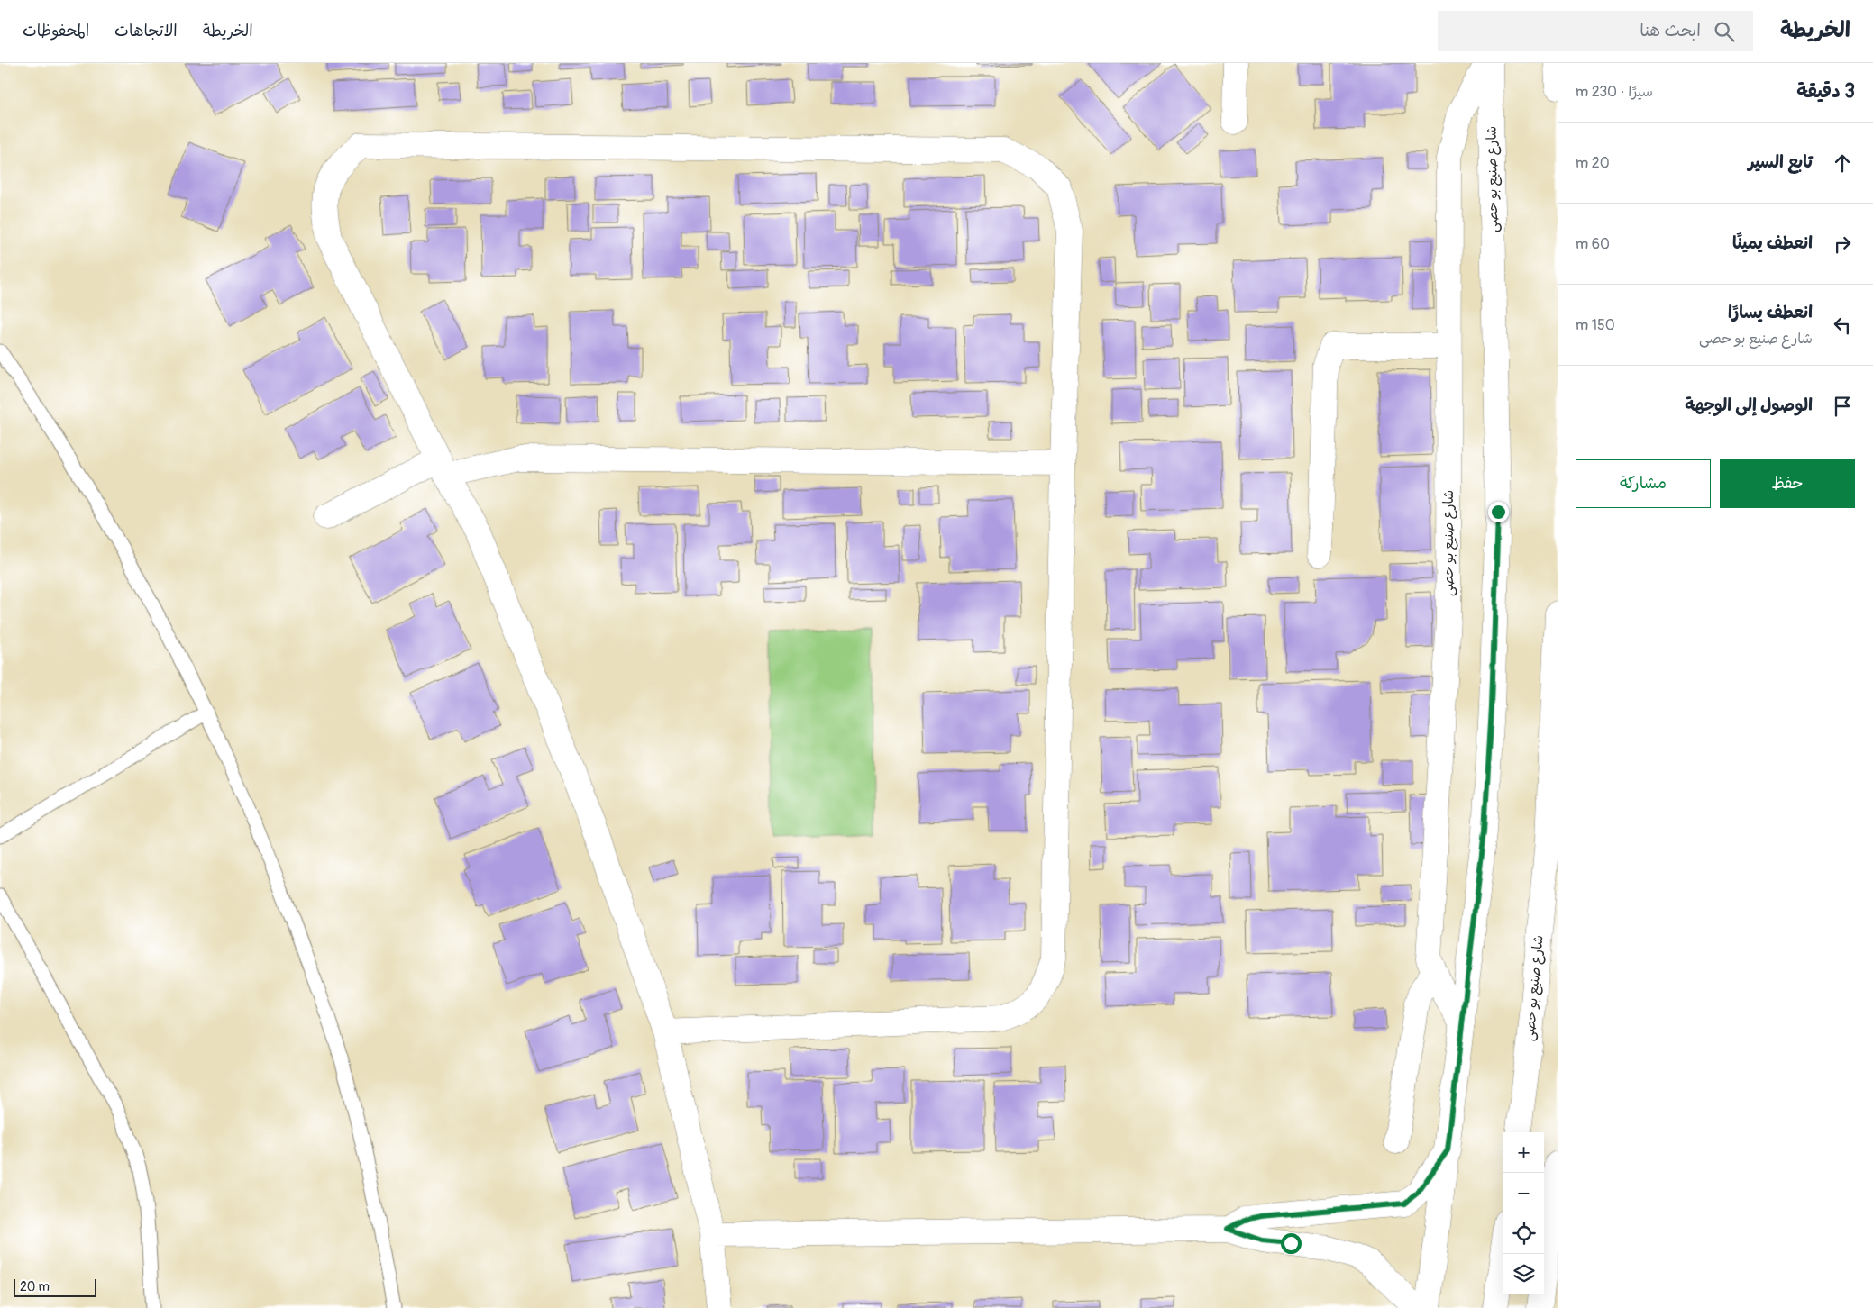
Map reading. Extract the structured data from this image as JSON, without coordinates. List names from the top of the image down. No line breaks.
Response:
{"streets":{"street":["شارع صنيع بو حصى"]},"scale_bar":"20 m","page":{"header":"الخريطة","search":"ابحث هنا","nav":["الخريطة","الاتجاهات","المحفوظات"],"heading":["3 دقيقة","سيرًا · 230 m"],"list":[["تابع السير","20 m"],["انعطف يمينًا","60 m"],["انعطف يسارًا","شارع صنيع بو حصى","150 m"],"الوصول إلى الوجهة"],"buttons":["حفظ","مشاركة"],"map_buttons":["+","−"],"scale":"20 m"}}
